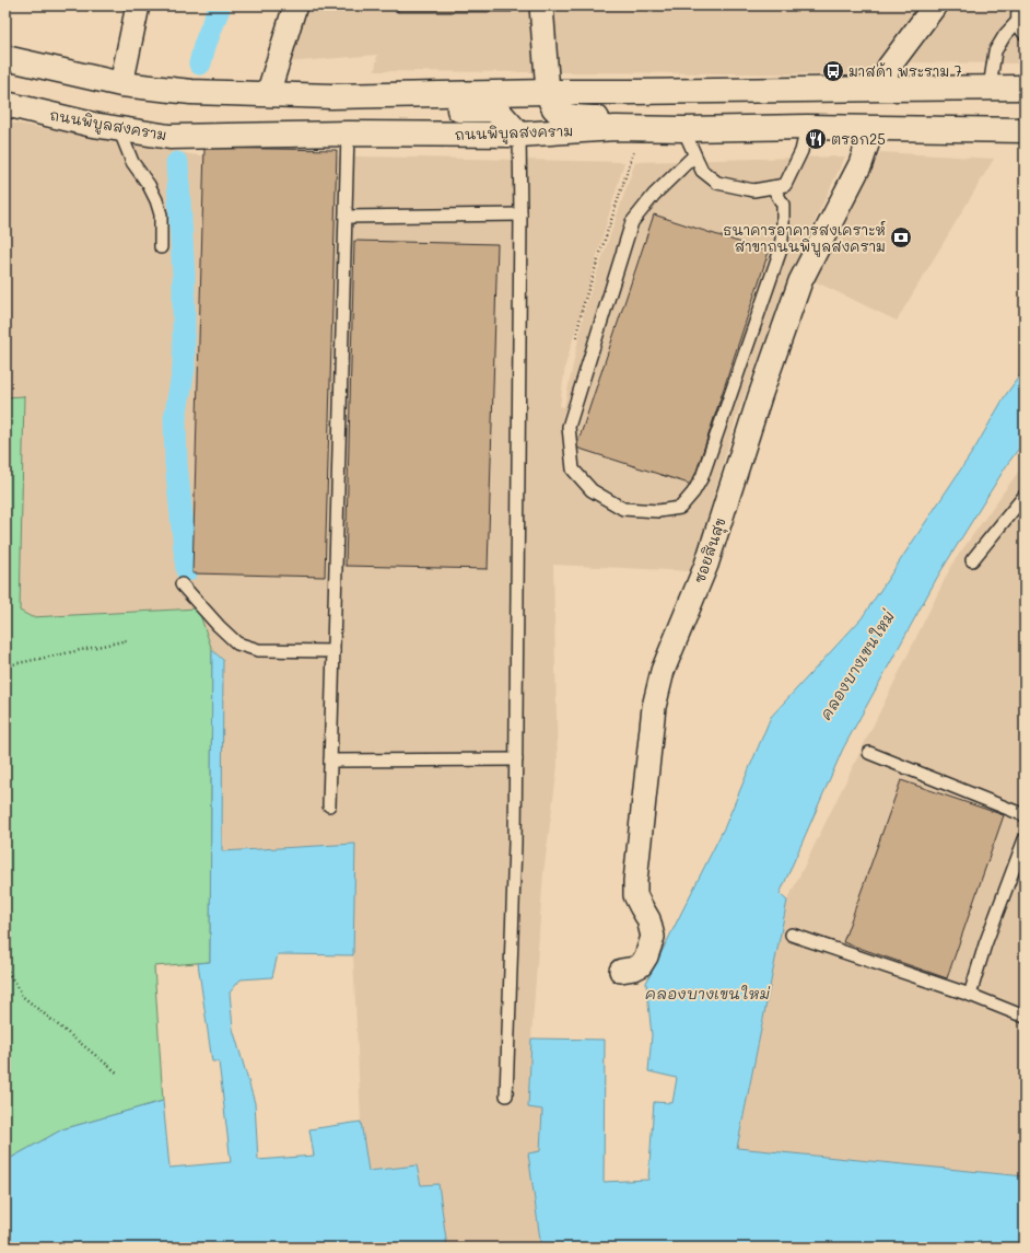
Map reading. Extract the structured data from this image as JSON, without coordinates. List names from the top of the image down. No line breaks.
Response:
{"streets":{"main road":["ถนนพิบูลสงคราม"],"street":["ซอยสินสุข"]},"crossings":[["ถนนพิบูลสงคราม","ซอยสินสุข"]],"water":["คลองบางเขนใหม่"],"places":{"bus stop":["มาสด้า พระราม 7"],"restaurant":["ตรอก25"],"bank":["ธนาคารอาคารสงเคราะห์ สาขาถนนพิบูลสงคราม"]}}
